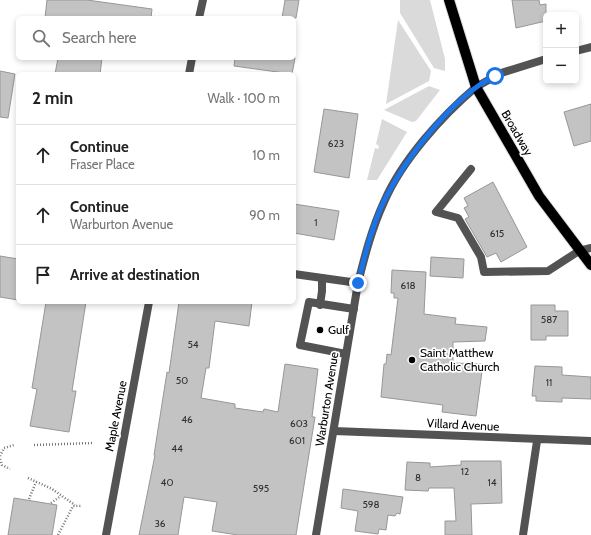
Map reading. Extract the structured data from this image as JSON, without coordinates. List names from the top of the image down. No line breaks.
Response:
{"streets":{"main road":["Broadway"],"street":["Warburton Avenue","Maple Avenue","Villard Avenue"]},"crossings":[["Broadway","Warburton Avenue"],["Warburton Avenue","Villard Avenue"]],"places":["Gulf","Saint Matthew Catholic Church"],"house_numbers":["623","1","615","618","587","54","50","11","46","603","601","44","12","8","40","14","595","598","36"],"page":{"map_buttons":["+","−"],"search":"Search here","heading":["2 min","Walk · 100 m"],"list":[["Continue","Fraser Place","10 m"],["Continue","Warburton Avenue","90 m"],"Arrive at destination"]}}
